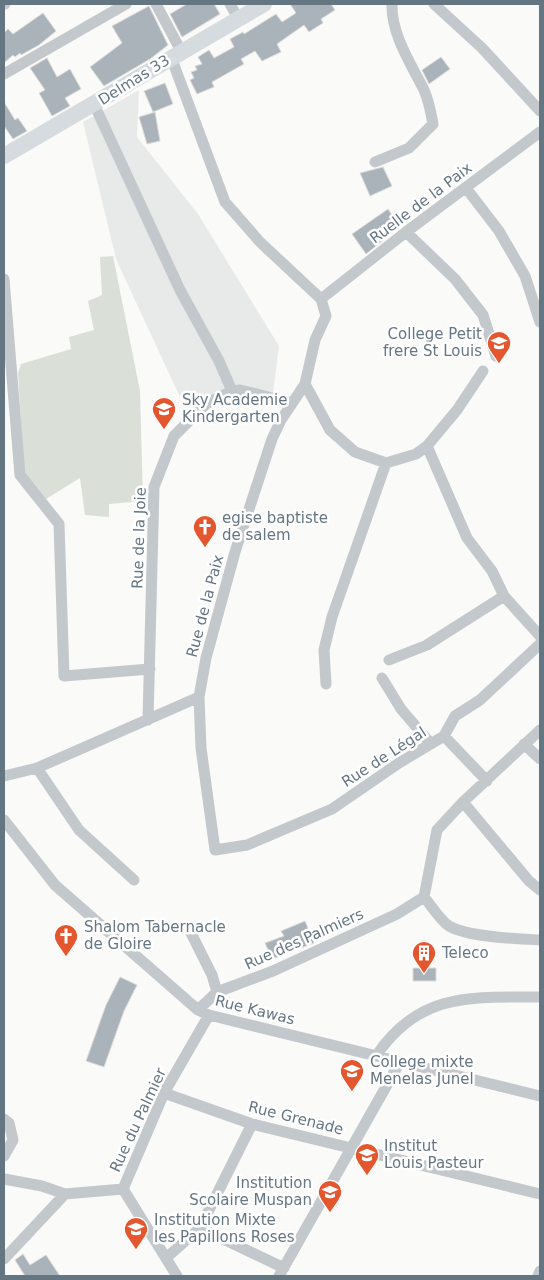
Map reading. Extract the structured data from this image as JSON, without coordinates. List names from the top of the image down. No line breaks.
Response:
{"streets":{"main road":["Delmas 33"],"street":["Ruelle de la Paix","Rue de la Joie","Rue de la Paix","Rue de Légal","Rue des Palmiers","Rue Kawas","Rue Grenade","Rue du Palmier"]},"crossings":[["Rue de la Paix","Rue de Légal"],["Rue des Palmiers","Rue Kawas"],["Rue Kawas","Rue du Palmier"],["Rue Grenade","Rue du Palmier"]],"places":{"school or university":["College Petit frere St Louis","Sky Academie Kindergarten","College mixte Menelas Junel","Institut Louis Pasteur","Institution Scolaire Muspan","Institution Mixte les Papillons Roses"],"church":["egise baptiste de salem","Shalom Tabernacle de Gloire"],"building":["Teleco"]}}
